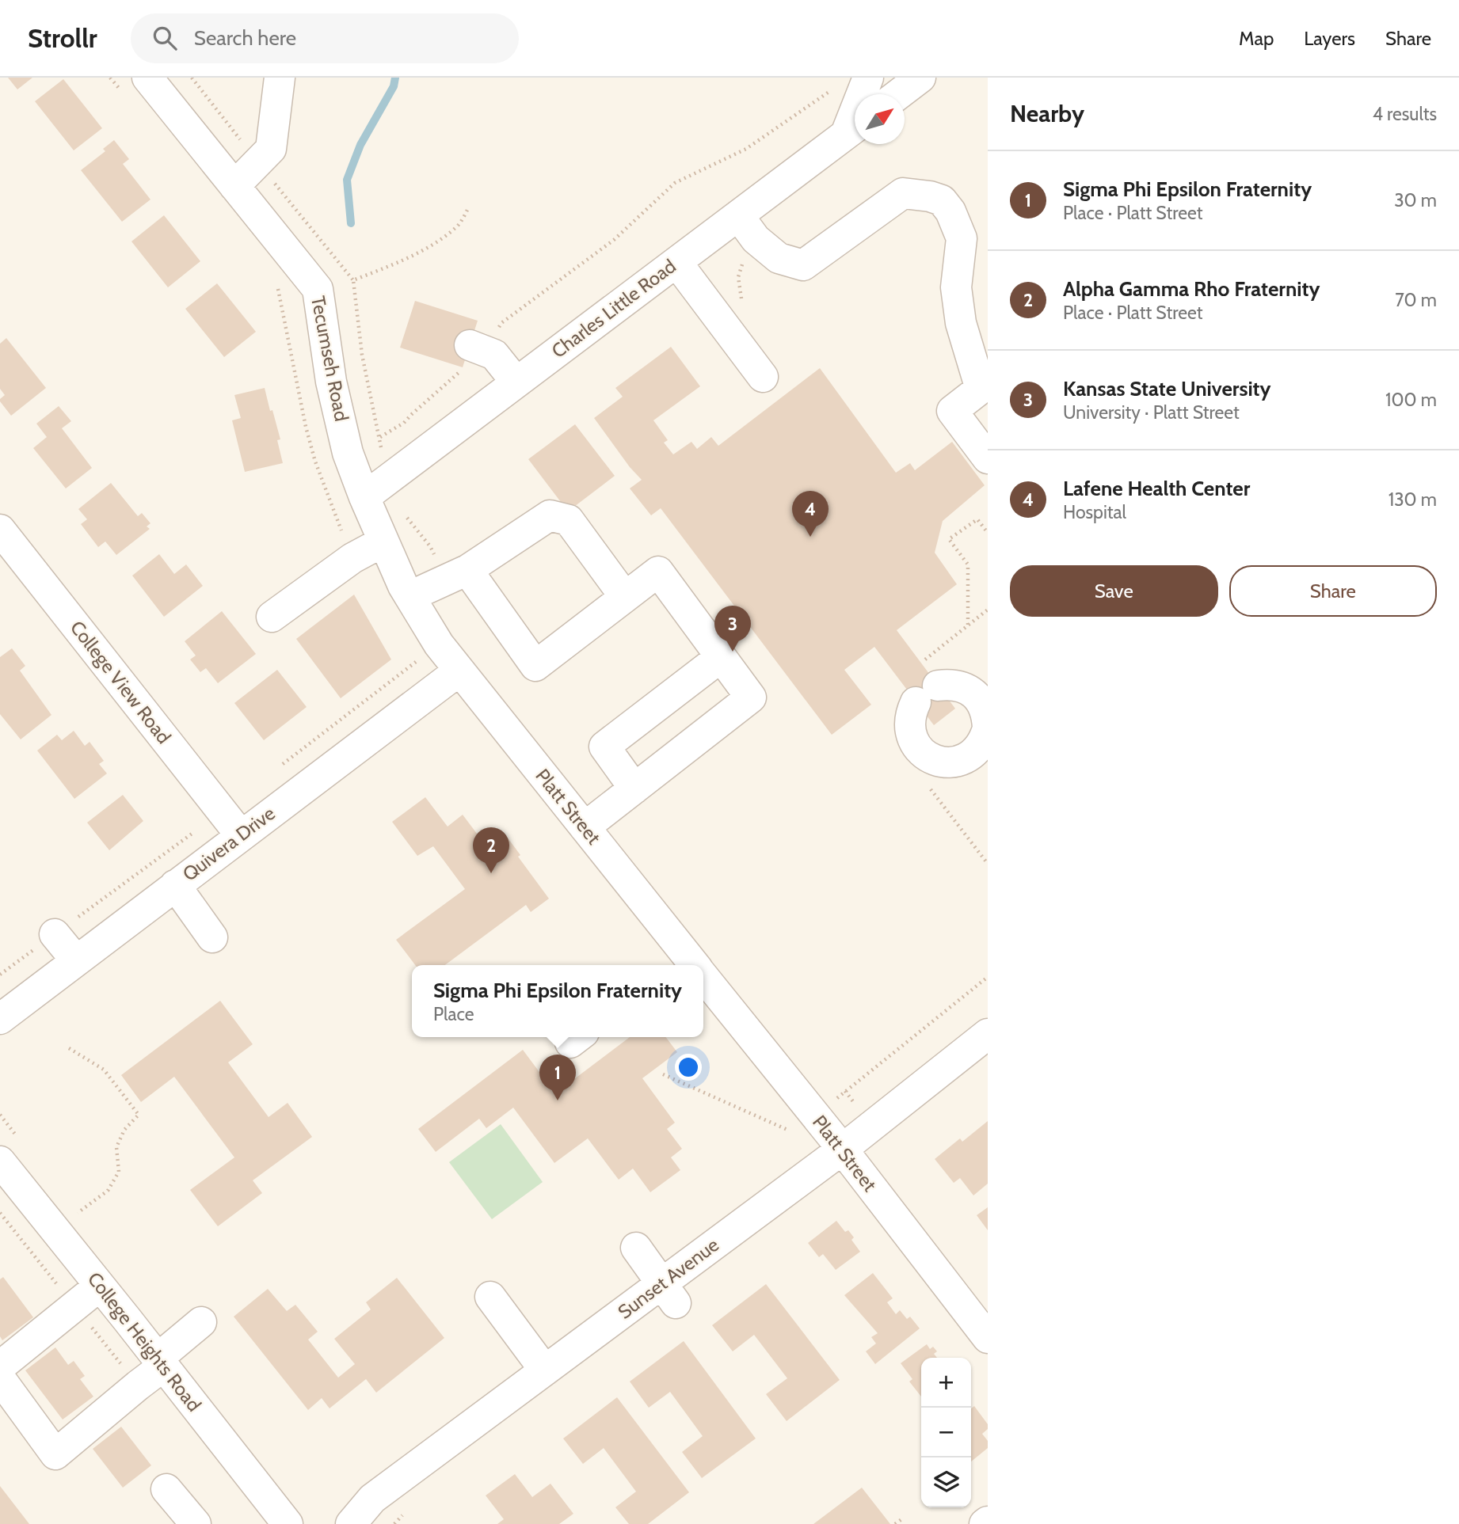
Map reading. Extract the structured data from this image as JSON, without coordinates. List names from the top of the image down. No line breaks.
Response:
{"streets":{"street":["Charles Little Road","Tecumseh Road","College View Road","Platt Street","Quivera Drive","Sunset Avenue","College Heights Road"]},"crossings":[["Charles Little Road","Tecumseh Road"],["Tecumseh Road","Platt Street"],["Tecumseh Road","Quivera Drive"],["College View Road","Quivera Drive"],["Platt Street","Quivera Drive"],["Platt Street","Sunset Avenue"]],"north":"top right","page":{"header":"Strollr","search":"Search here","nav":["Map","Layers","Share"],"heading":["Nearby","4 results"],"list":[{"mark":"1","name":"Sigma Phi Epsilon Fraternity","note":"Place · Platt Street","value":"30 m"},{"mark":"2","name":"Alpha Gamma Rho Fraternity","note":"Place · Platt Street","value":"70 m"},{"mark":"3","name":"Kansas State University","note":"University · Platt Street","value":"100 m"},{"mark":"4","name":"Lafene Health Center","note":"Hospital","value":"130 m"}],"pins":["4","3","2","1"],"buttons":["Save","Share"],"popup":["Sigma Phi Epsilon Fraternity","Place"],"map_buttons":["+","−"]}}
